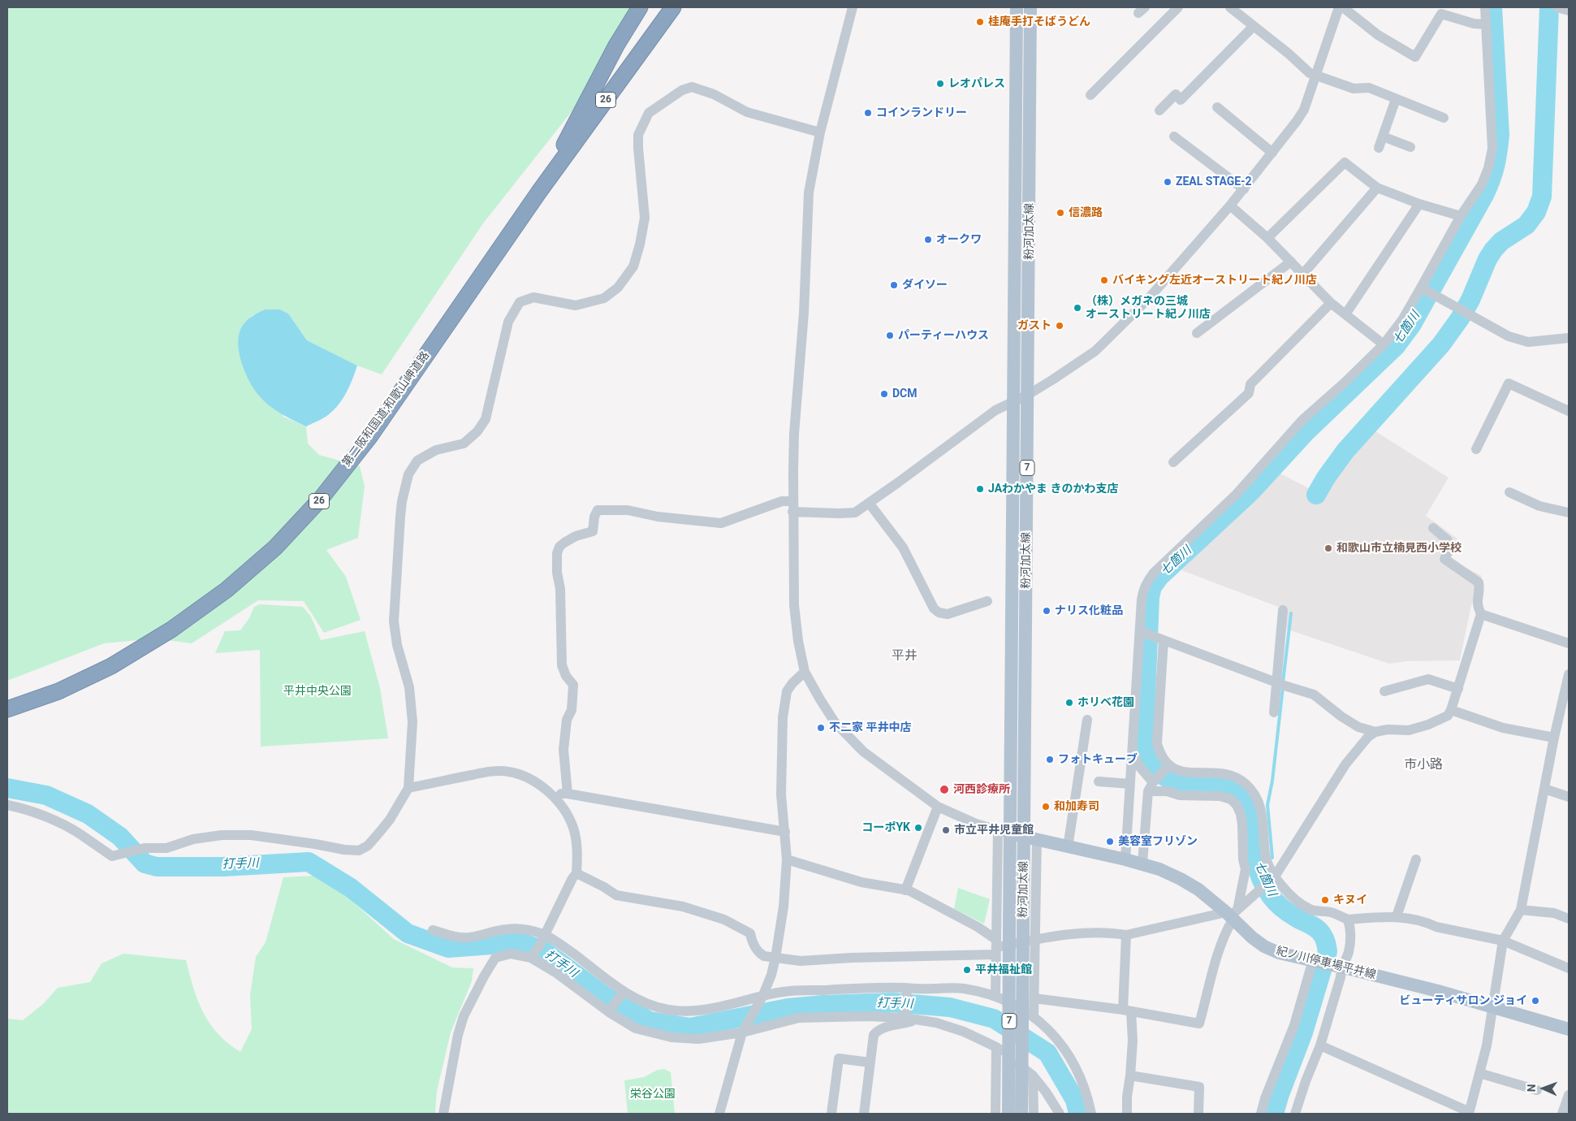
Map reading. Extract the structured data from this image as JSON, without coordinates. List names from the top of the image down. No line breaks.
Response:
{"streets":{"highway":["26","第二阪和国道;和歌山岬道路"],"main road":["粉河加太線","7","紀ノ川停車場平井線"]},"crossings":[["粉河加太線","紀ノ川停車場平井線"]],"districts":["平井","市小路"],"water":["七箇川","打手川"],"parks":["平井中央公園","栄谷公園"],"places":["桂庵手打そばうどん","レオパレス","コインランドリー","ZEAL STAGE-2","信濃路","オークワ","バイキング左近オーストリート紀ノ川店","ダイソー","（株）メガネの三城 オーストリート紀ノ川店","ガスト","パーティーハウス","DCM","JAわかやま きのかわ支店","和歌山市立楠見西小学校","ナリス化粧品","ホリベ花園","不二家 平井中店","フォトキューブ","河西診療所","和加寿司","コーポYK","市立平井児童館","美容室フリゾン","キヌイ","平井福祉館","ビューティサロン ジョイ"],"north":"left"}
